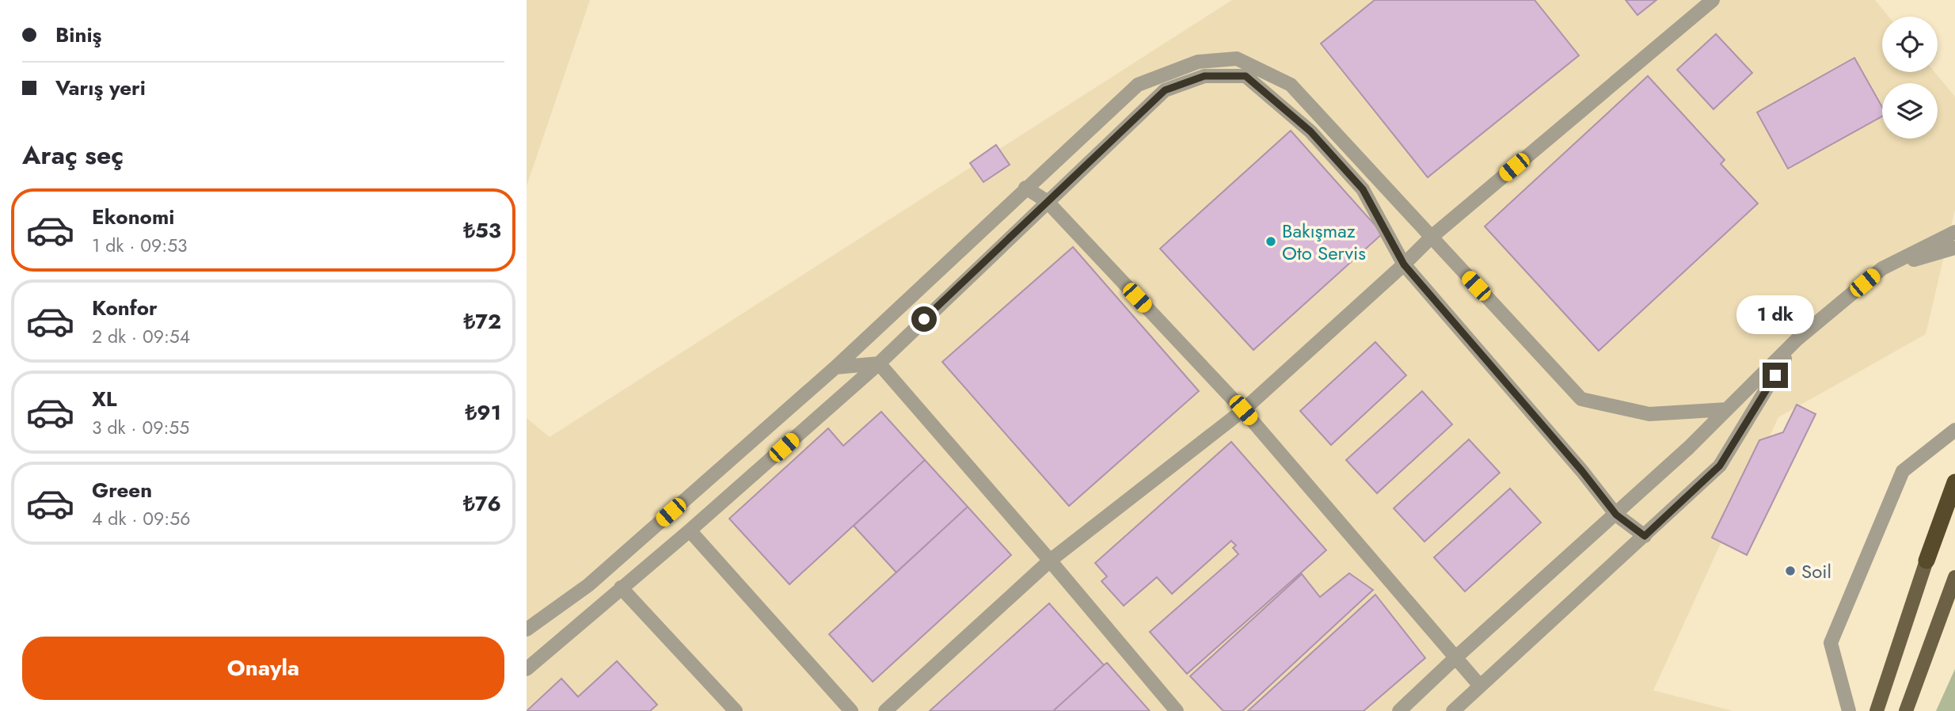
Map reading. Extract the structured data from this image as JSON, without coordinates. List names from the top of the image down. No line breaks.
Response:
{"places":["Bakışmaz Oto Servis","Soil"],"page":{"banner":["Biniş","Varış yeri"],"heading":"Araç seç","list":[{"name":"Ekonomi","note":"1 dk · 09:53","value":"₺53"},{"name":"Konfor","note":"2 dk · 09:54","value":"₺72"},{"name":"XL","note":"3 dk · 09:55","value":"₺91"},{"name":"Green","note":"4 dk · 09:56","value":"₺76"}],"bubble":"1 dk","buttons":"Onayla"}}
